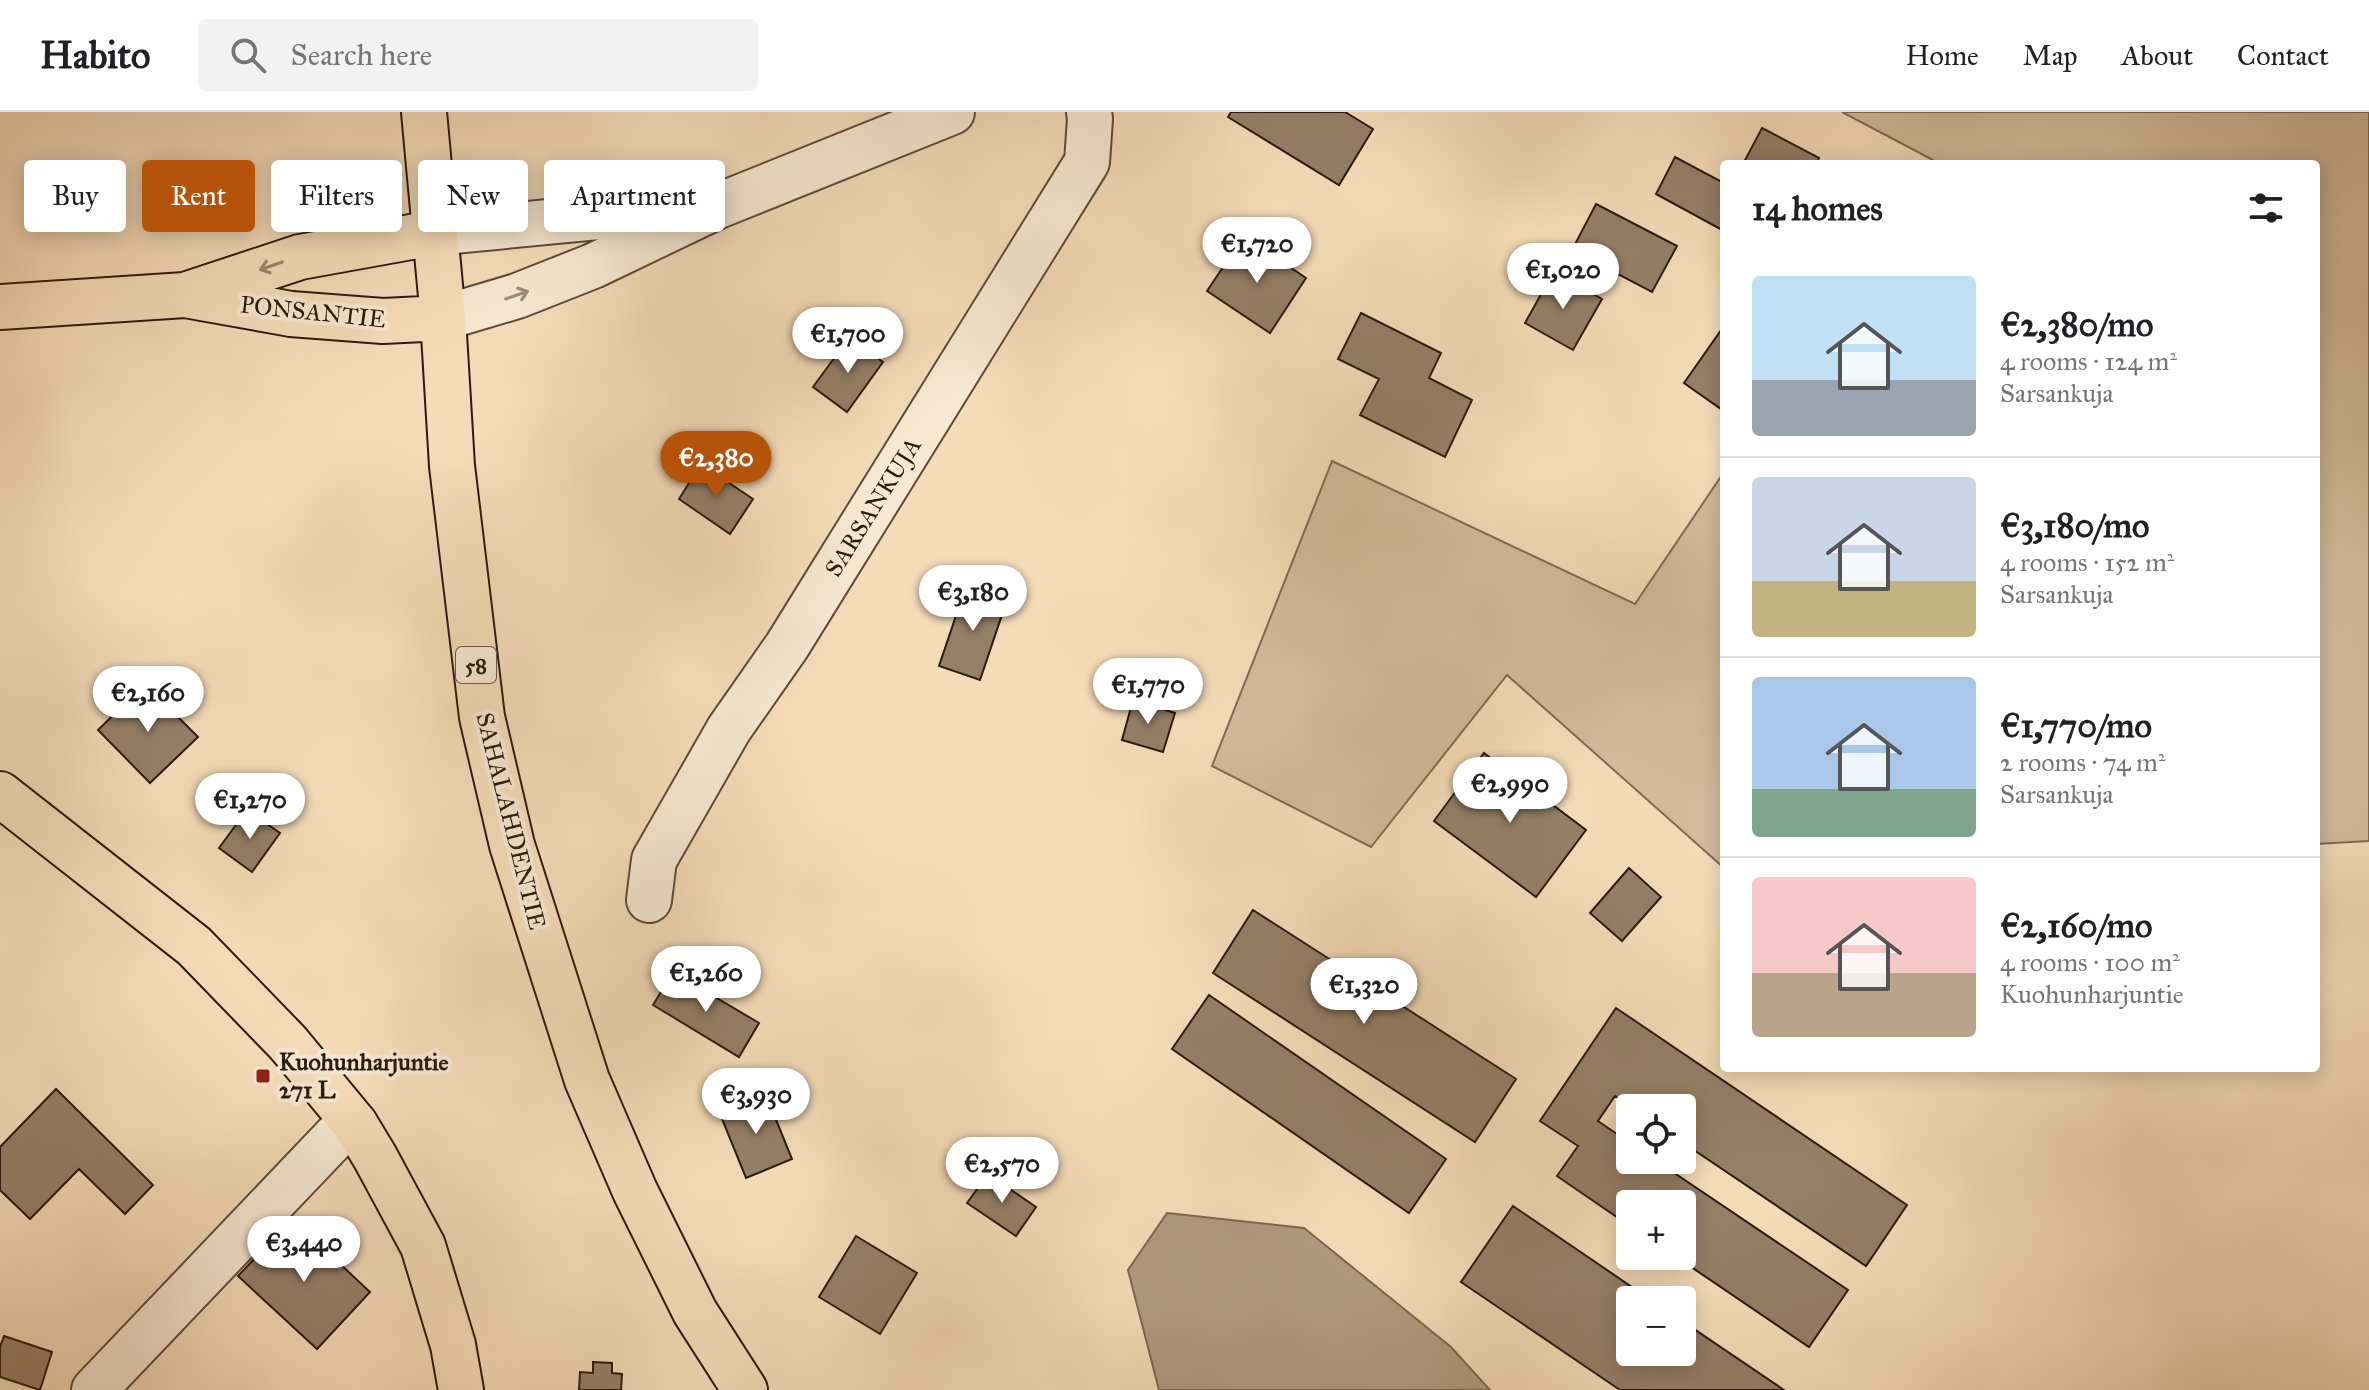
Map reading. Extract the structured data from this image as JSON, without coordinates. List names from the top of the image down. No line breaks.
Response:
{"streets":{"main road":["PONSANTIE","58","SAHALAHDENTIE"],"street":["SARSANKUJA"]},"crossings":[["PONSANTIE","SAHALAHDENTIE"]],"places":{"transit":["Kuohunharjuntie 271 L"]},"page":{"header":"Habito","search":"Search here","nav":["Home","Map","About","Contact"],"chip":["Buy","Rent","Filters","New","Apartment"],"heading":"14 homes","price":["€1,720","€1,020","€1,700","€2,380","€3,180","€1,770","€2,160","€2,990","€1,270","€1,260","€1,320","€3,930","€2,570","€3,440"],"list":[{"name":"€2,380/mo","note":"4 rooms · 124 m² · Sarsankuja"},{"name":"€3,180/mo","note":"4 rooms · 152 m² · Sarsankuja"},{"name":"€1,770/mo","note":"2 rooms · 74 m² · Sarsankuja"},{"name":"€2,160/mo","note":"4 rooms · 100 m² · Kuohunharjuntie"}],"map_buttons":["+","−"]}}
